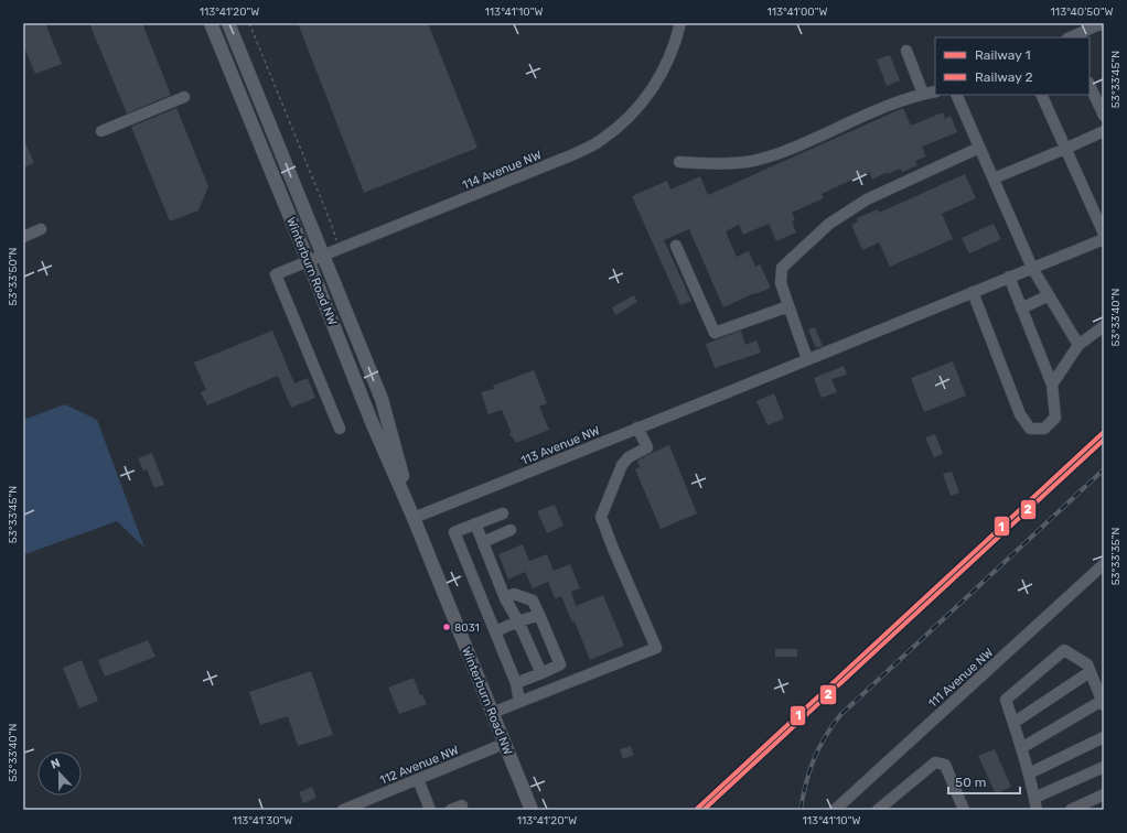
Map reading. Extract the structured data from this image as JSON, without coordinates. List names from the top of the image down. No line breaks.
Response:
{"streets":{"main road":["Winterburn Road NW"],"street":["114 Avenue NW","113 Avenue NW","111 Avenue NW","112 Avenue NW"]},"crossings":[["114 Avenue NW","Winterburn Road NW"],["Winterburn Road NW","113 Avenue NW"],["Winterburn Road NW","112 Avenue NW"]],"places":["8031"],"lines":["rail line 1","rail line 2"],"legend":["Railway 1","Railway 2"],"scale_bar":"50 m","north":"top","coordinates":["113°41'20\"W","113°41'10\"W","113°41'00\"W","113°40'50\"W","53°33'45\"N","53°33'50\"N","53°33'40\"N","53°33'35\"N","113°41'30\"W"]}
